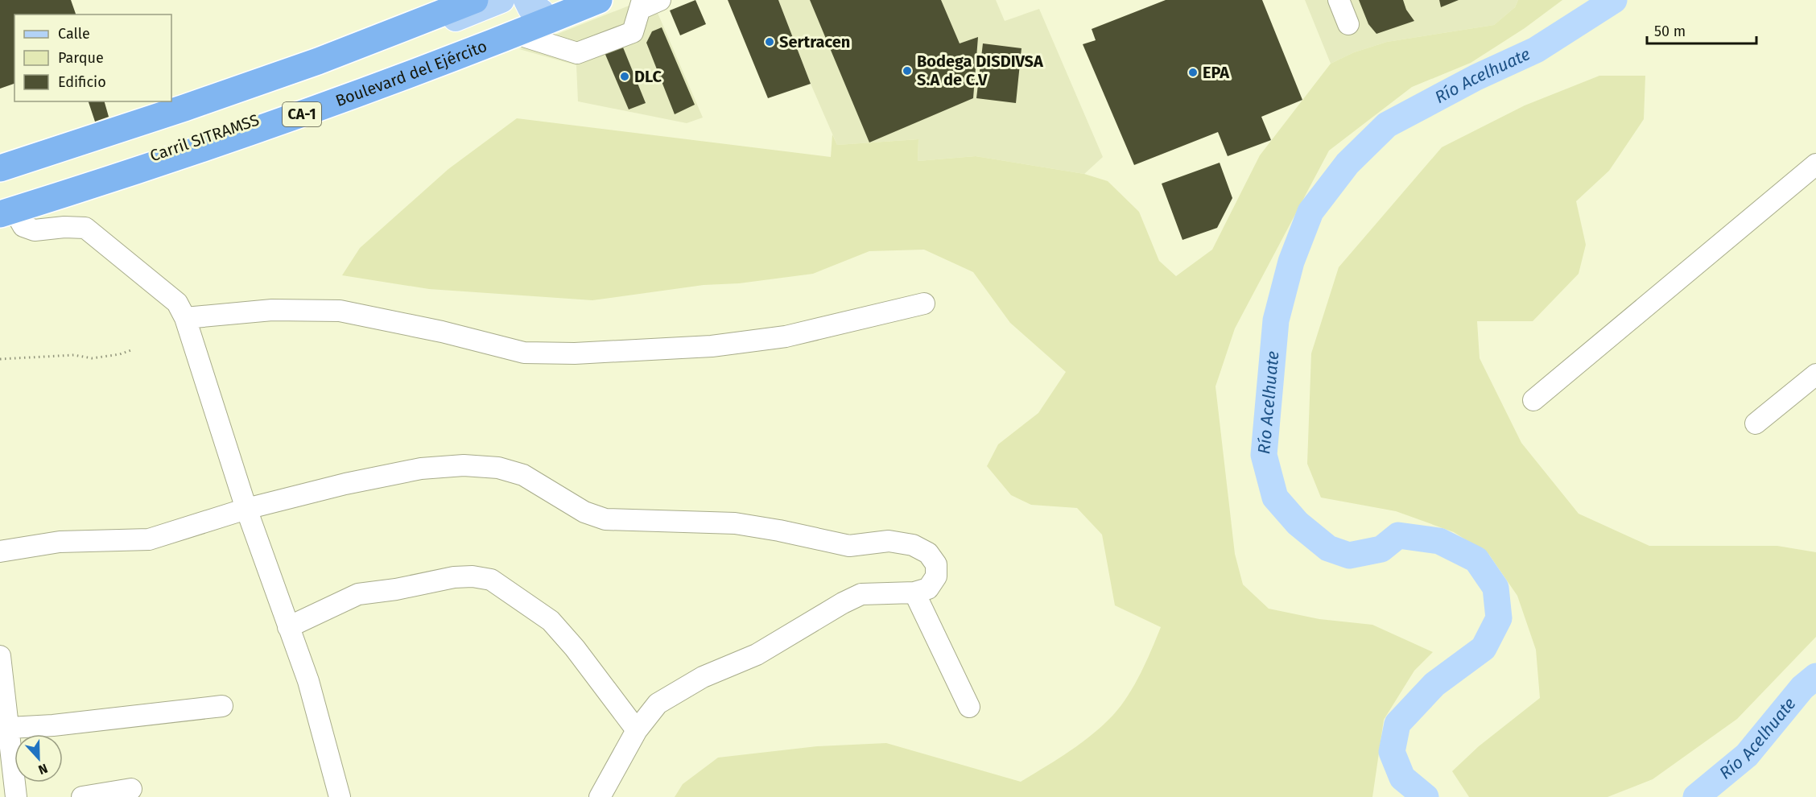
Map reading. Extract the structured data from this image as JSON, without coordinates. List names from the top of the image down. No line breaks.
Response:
{"streets":{"highway":["Boulevard del Ejército","CA-1"],"main road":["Carril SITRAMSS"]},"crossings":[["Boulevard del Ejército","Carril SITRAMSS"]],"water":["Río Acelhuate"],"places":["Sertracen","Bodega DISDIVSA S.A de C.V","EPA","DLC"],"legend":["Calle","Parque","Edificio"],"scale_bar":"50 m","north":"bottom"}
